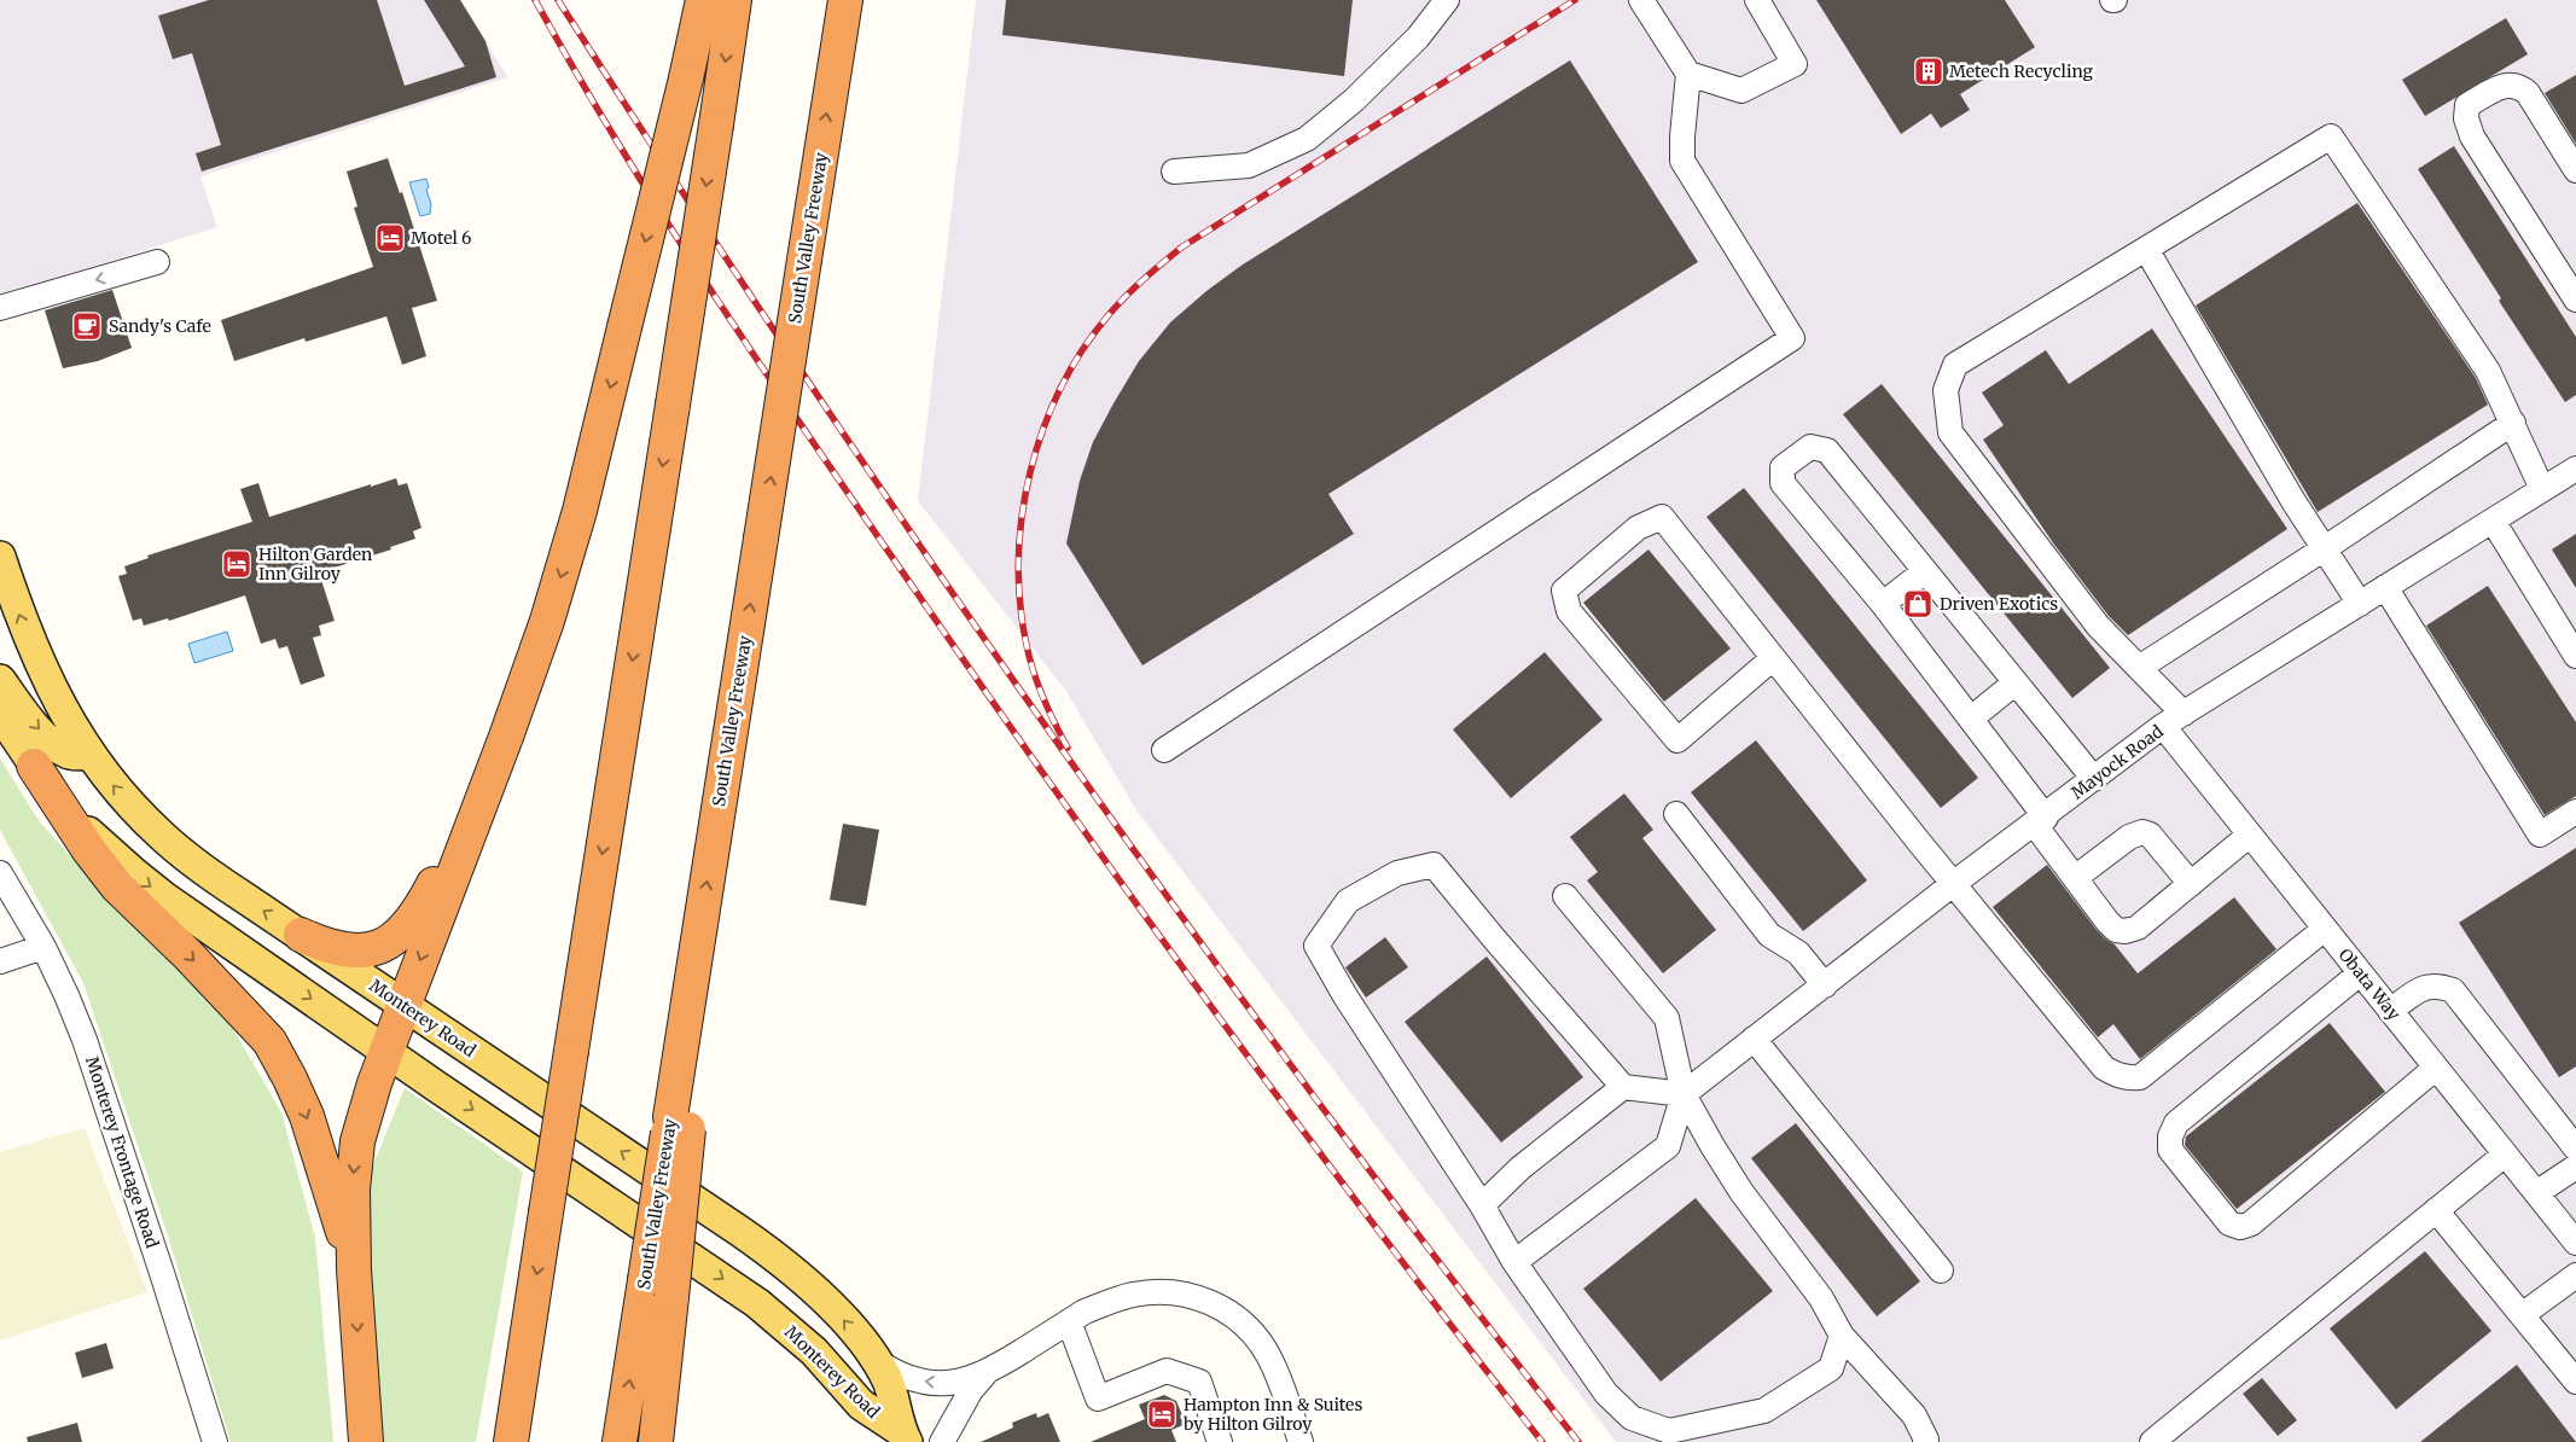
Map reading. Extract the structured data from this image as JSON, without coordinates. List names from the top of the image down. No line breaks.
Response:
{"streets":{"highway":["South Valley Freeway"],"main road":["Monterey Road"],"street":["Mayock Road","Obata Way","Monterey Frontage Road"]},"crossings":[["Mayock Road","Obata Way"]],"places":{"building":["Metech Recycling"],"hotel":["Motel 6","Hilton Garden Inn Gilroy","Hampton Inn & Suites by Hilton Gilroy"],"cafe":["Sandy's Cafe"],"shop":["Driven Exotics"]}}
